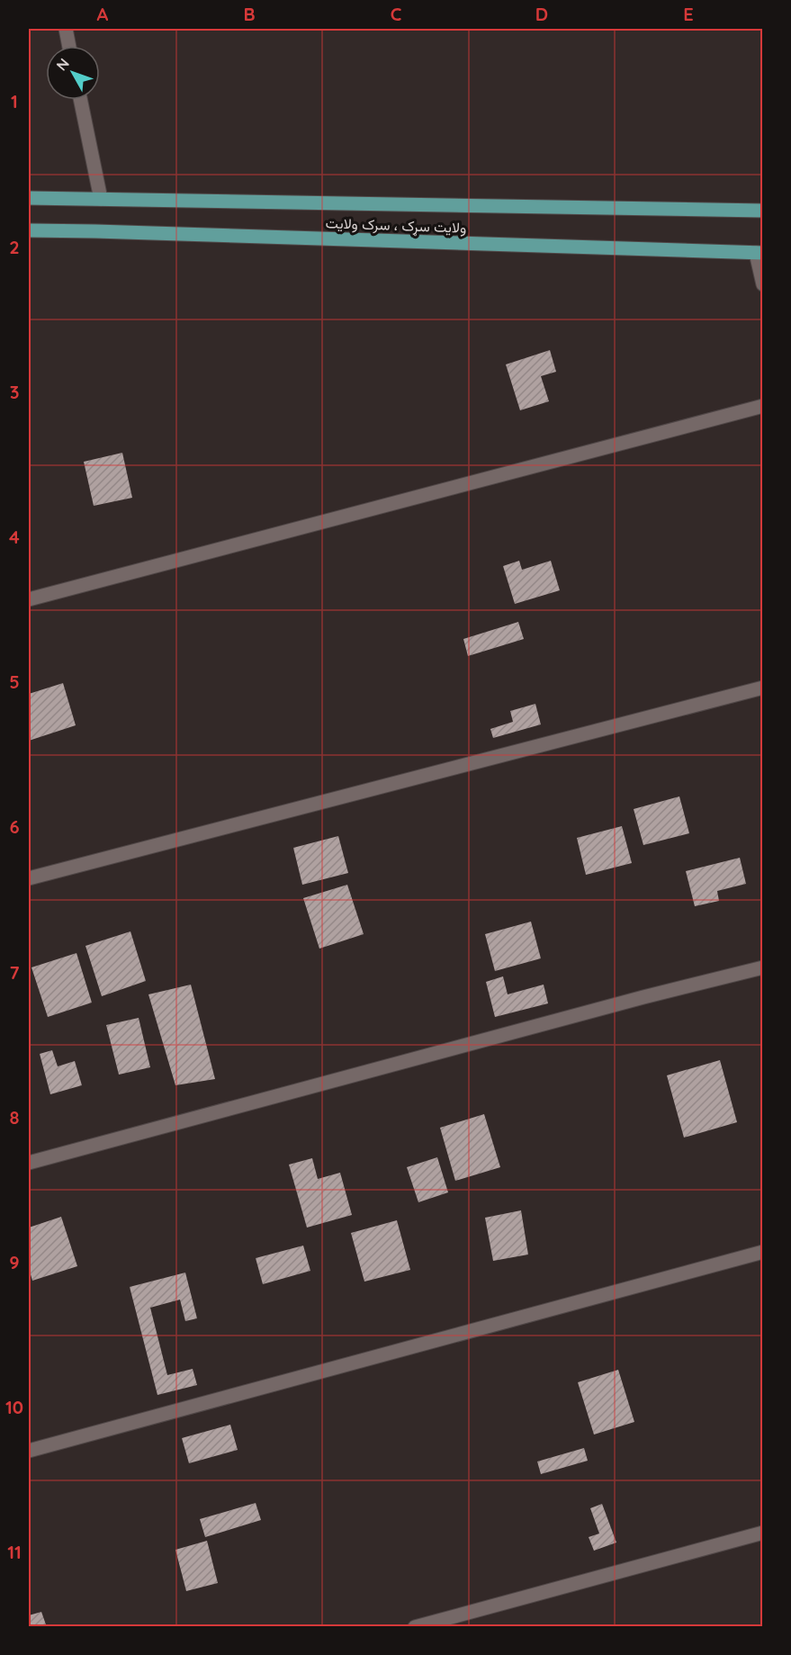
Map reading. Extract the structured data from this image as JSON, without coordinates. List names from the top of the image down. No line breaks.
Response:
{"streets":{"main road":["ولایت سړک ، سرک ولایت"]},"north":"top left","grid":{"columns":["A","B","C","D","E"],"rows":["1","2","3","4","5","6","7","8","9","10","11"]}}
